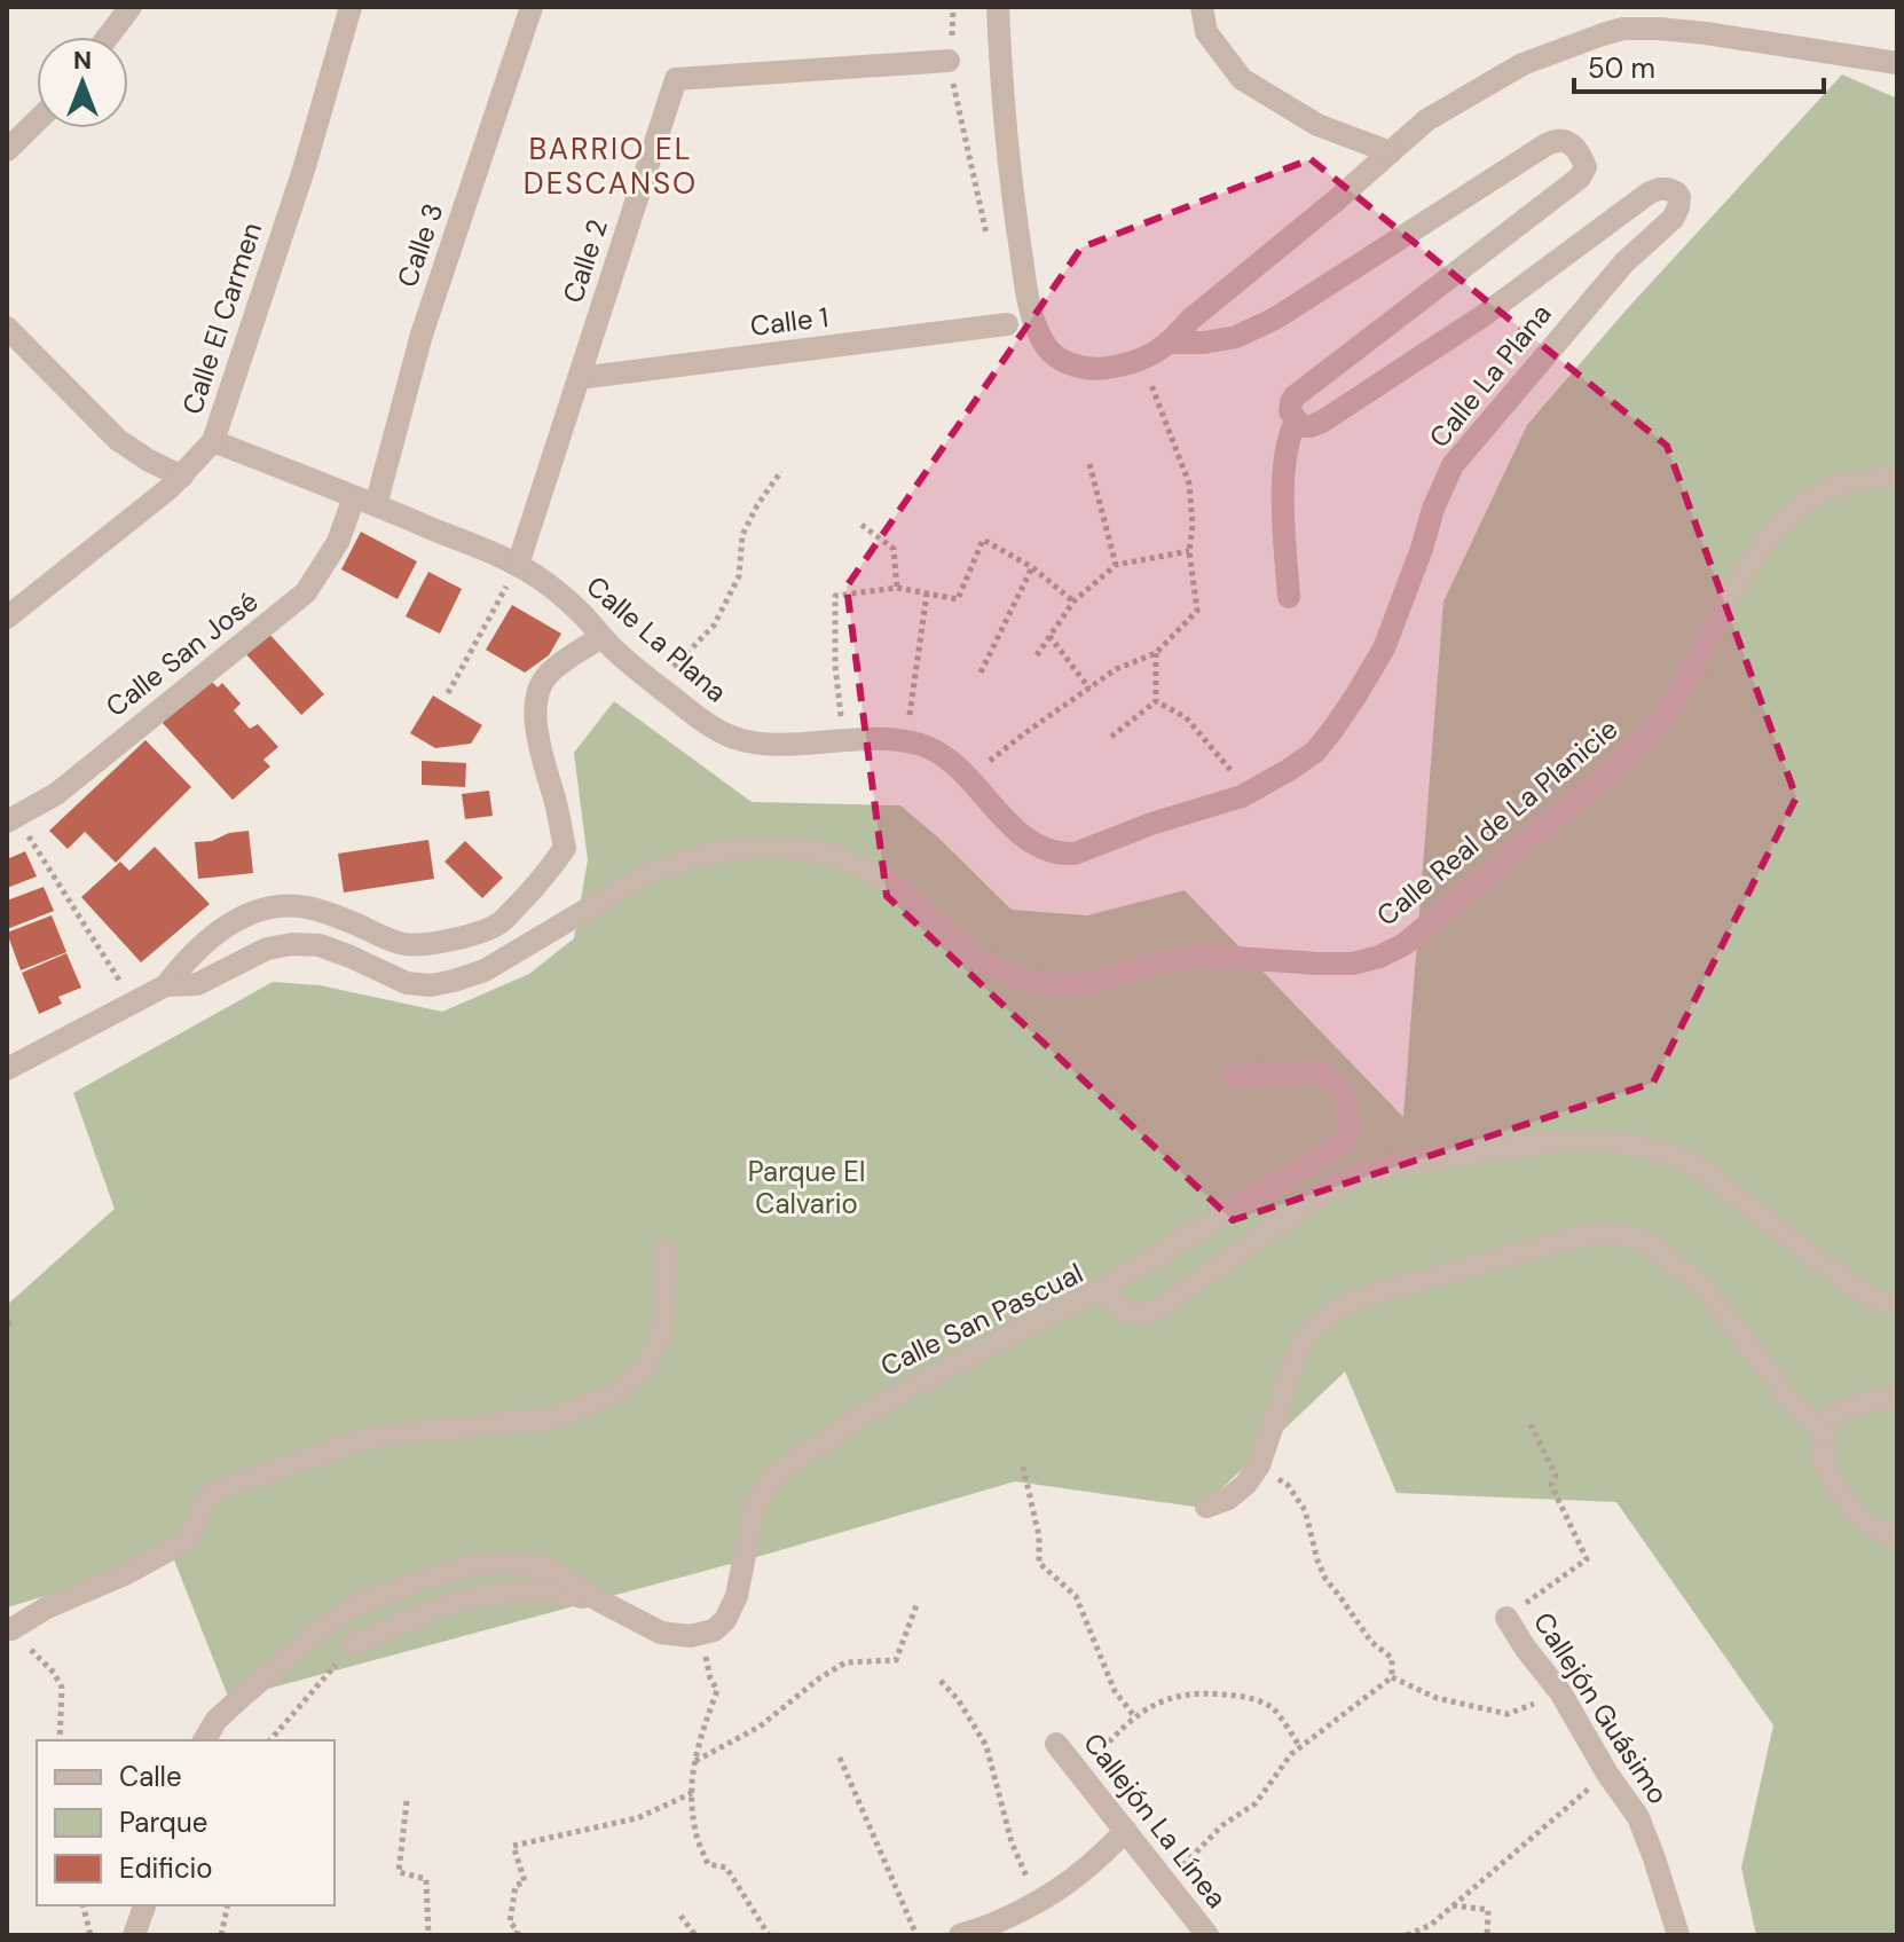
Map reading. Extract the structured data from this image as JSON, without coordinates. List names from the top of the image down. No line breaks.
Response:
{"streets":{"street":["Calle 3","Calle 2","Calle El Carmen","Calle 1","Calle La Plana","Calle San José","Calle Real de La Planicie","Calle San Pascual","Callejón Guásimo","Callejón La Línea"]},"crossings":[["Calle 3","Calle La Plana"],["Calle 3","Calle San José"],["Calle 2","Calle 1"],["Calle 2","Calle La Plana"],["Calle El Carmen","Calle La Plana"],["Calle La Plana","Calle San José"],["Calle La Plana","Calle Real de La Planicie"]],"districts":["BARRIO EL DESCANSO"],"parks":["Parque El Calvario"],"legend":["Calle","Parque","Edificio"],"scale_bar":"50 m","north":"top"}
